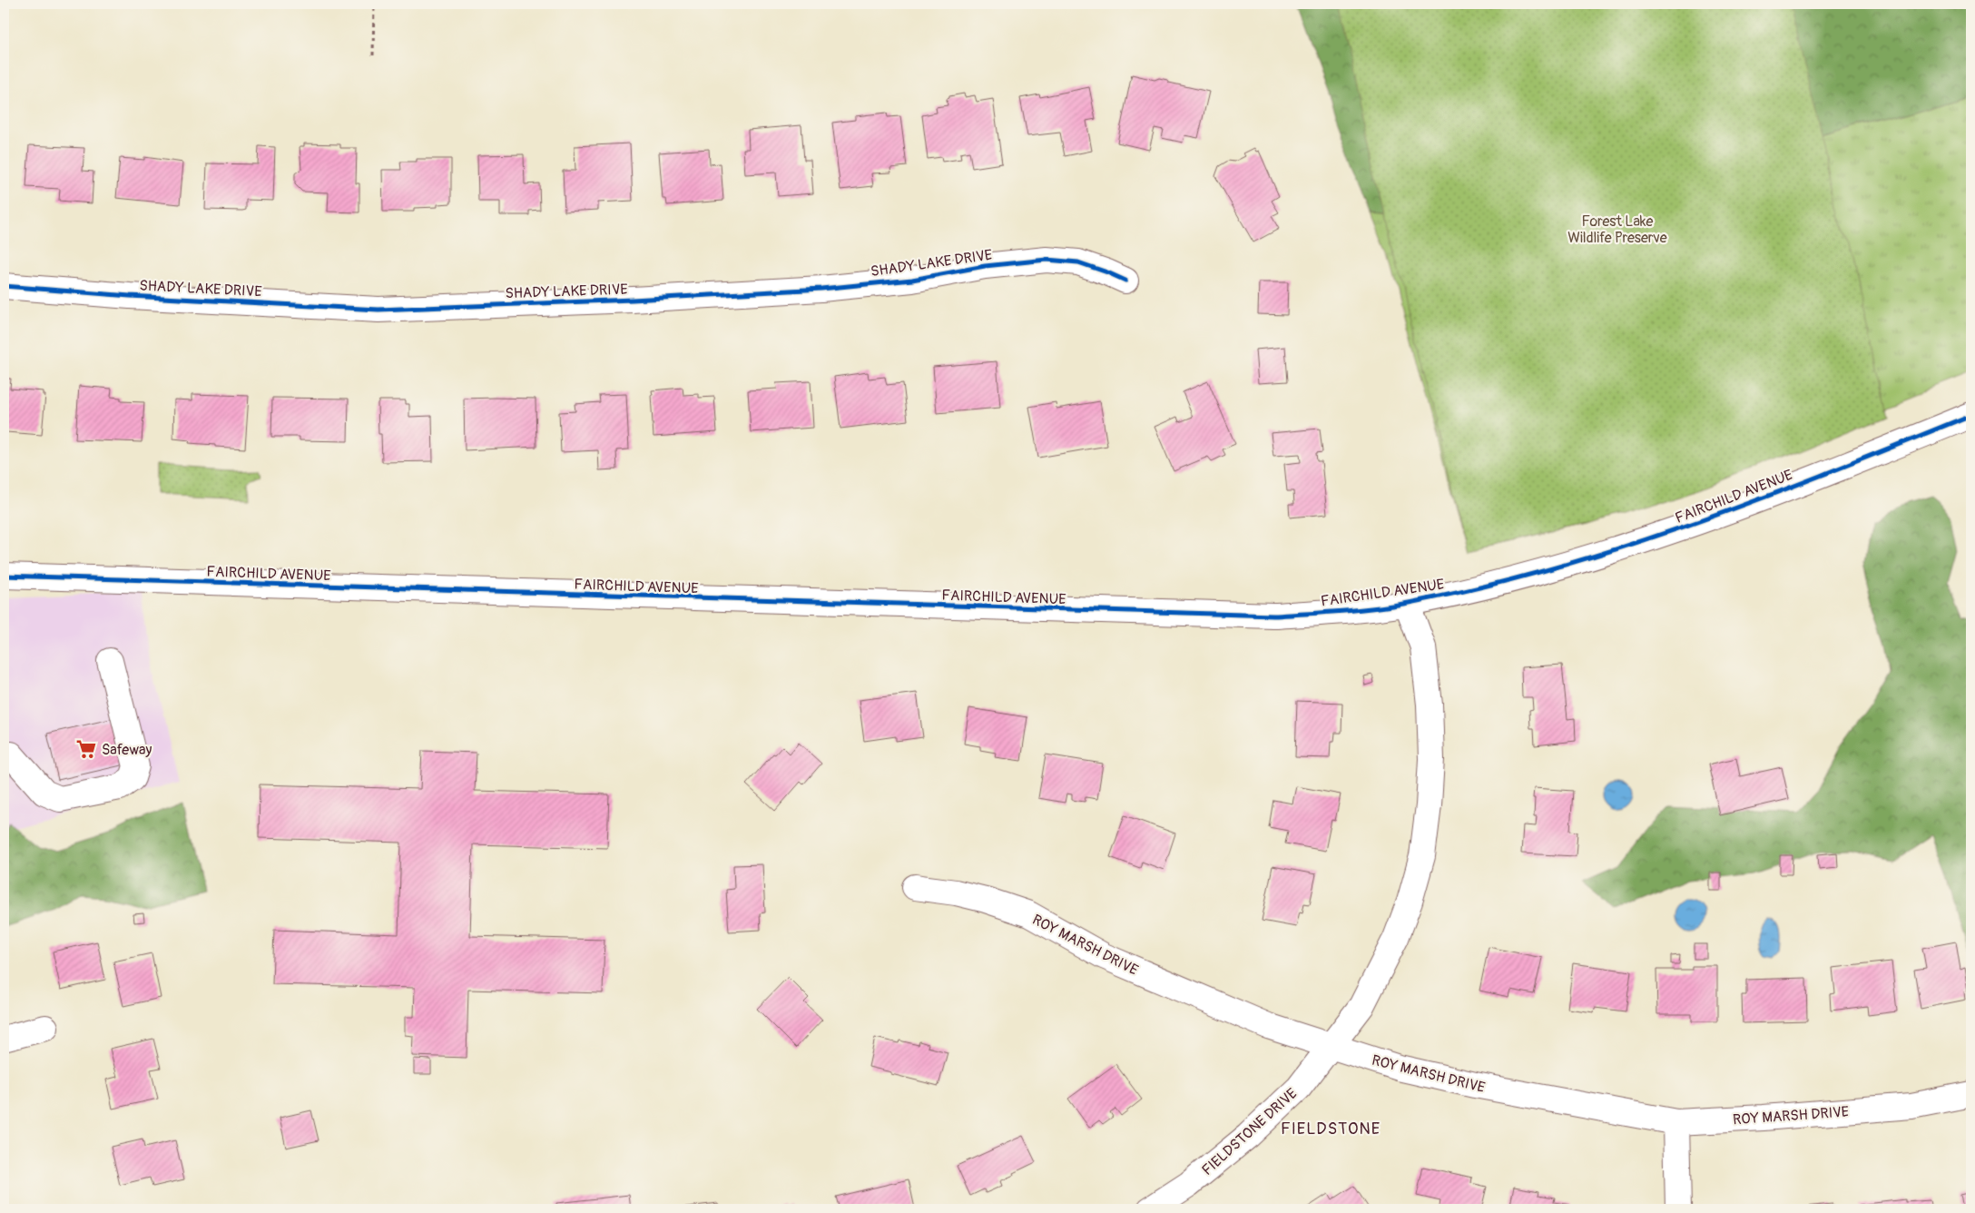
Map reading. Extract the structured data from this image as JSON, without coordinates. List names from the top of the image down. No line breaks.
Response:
{"streets":{"street":["SHADY LAKE DRIVE","FAIRCHILD AVENUE","ROY MARSH DRIVE","FIELDSTONE DRIVE"]},"crossings":[["FAIRCHILD AVENUE","FIELDSTONE DRIVE"],["ROY MARSH DRIVE","FIELDSTONE DRIVE"]],"districts":["FIELDSTONE"],"parks":["Forest Lake Wildlife Preserve"],"places":{"supermarket":["Safeway"]}}
